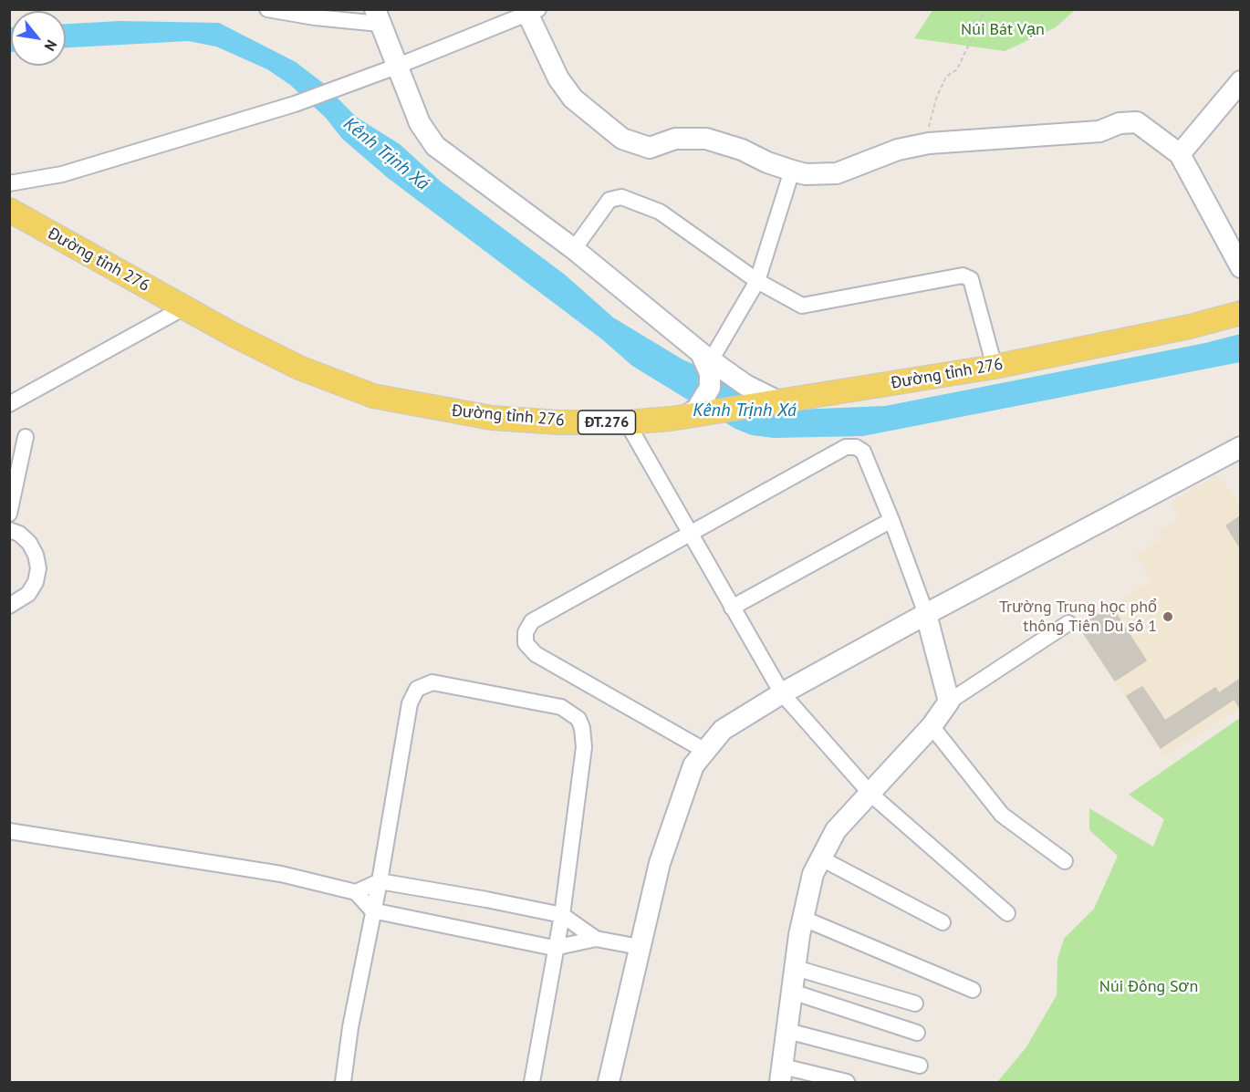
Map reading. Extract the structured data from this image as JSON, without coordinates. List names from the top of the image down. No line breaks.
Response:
{"streets":{"main road":["Đường tỉnh 276","ĐT.276"]},"water":["Kênh Trịnh Xá"],"parks":["Núi Bát Vạn","Núi Đông Sơn"],"places":["Trường Trung học phổ thông Tiên Du số 1"],"north":"bottom right"}
